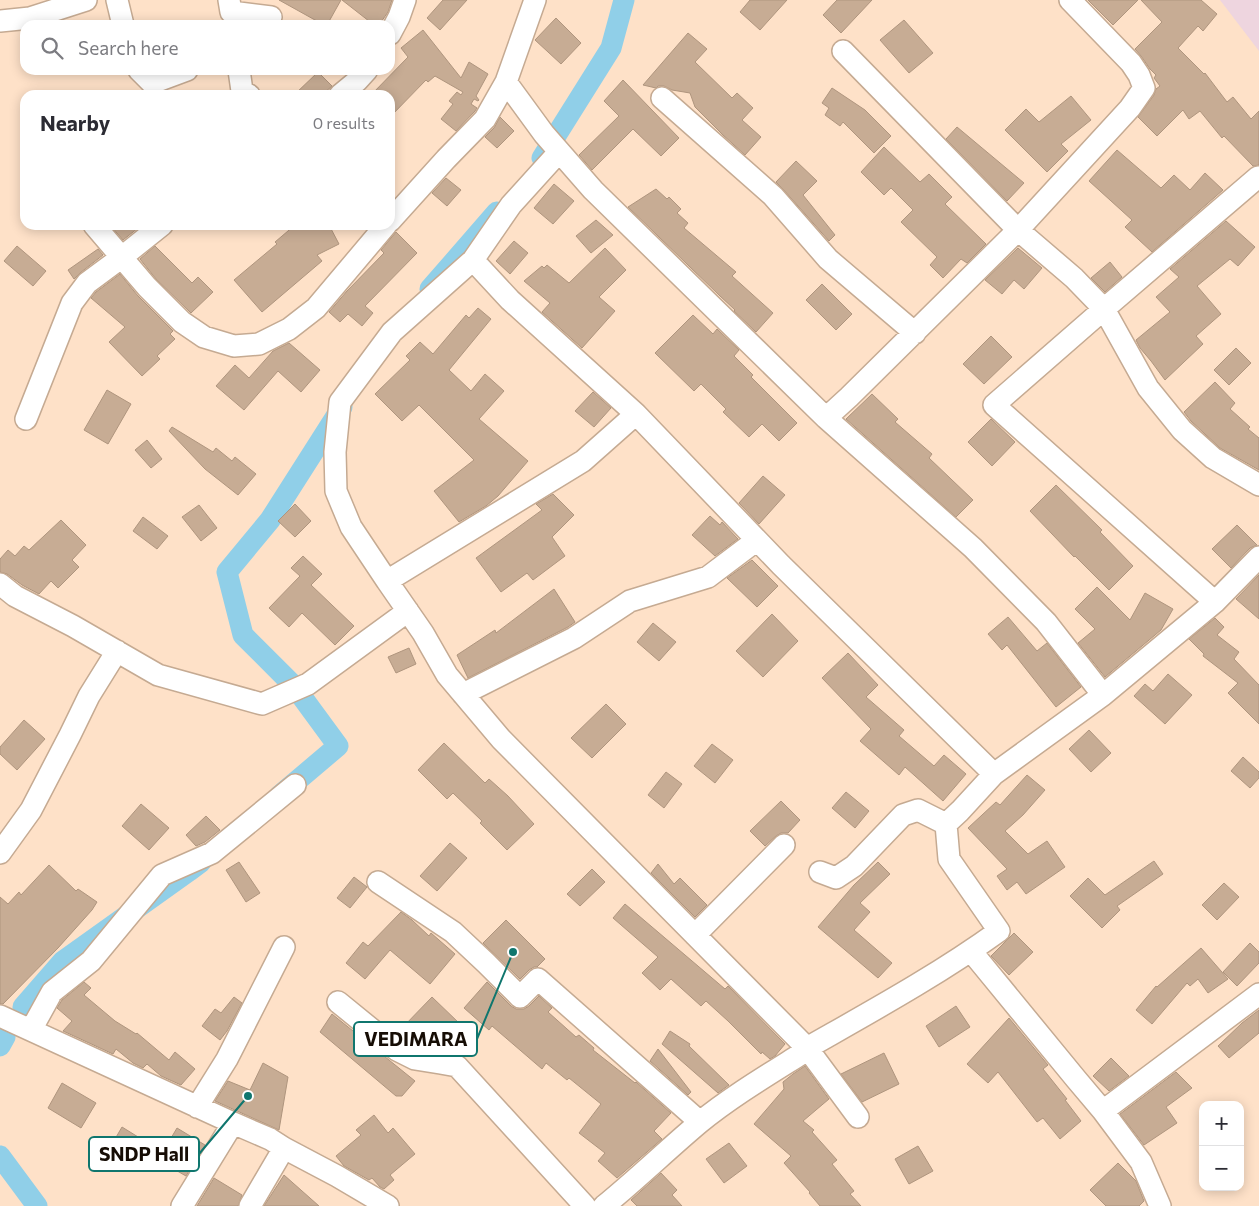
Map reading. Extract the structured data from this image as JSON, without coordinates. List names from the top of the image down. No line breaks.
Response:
{"places":["VEDIMARA","SNDP Hall"],"page":{"search":"Search here","heading":["Nearby","0 results"],"map_buttons":["+","−"]}}
